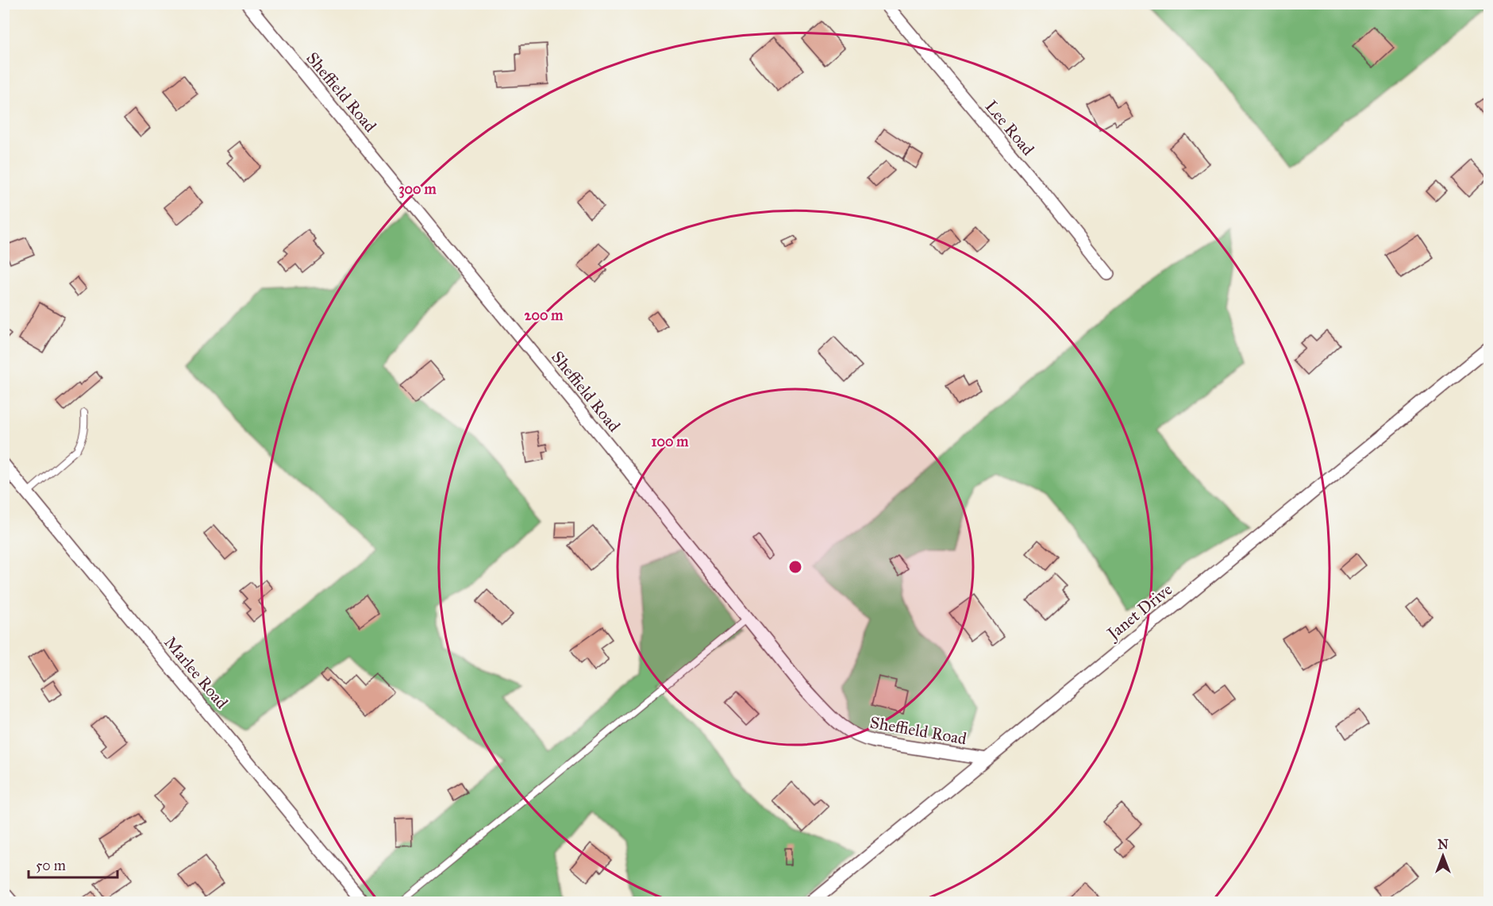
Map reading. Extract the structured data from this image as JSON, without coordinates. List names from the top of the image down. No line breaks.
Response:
{"streets":{"street":["Sheffield Road","Lee Road","Janet Drive","Marlee Road"]},"crossings":[["Sheffield Road","Janet Drive"]],"scale_bar":"50 m","north":"top","rings":["300 m","200 m","100 m"]}
